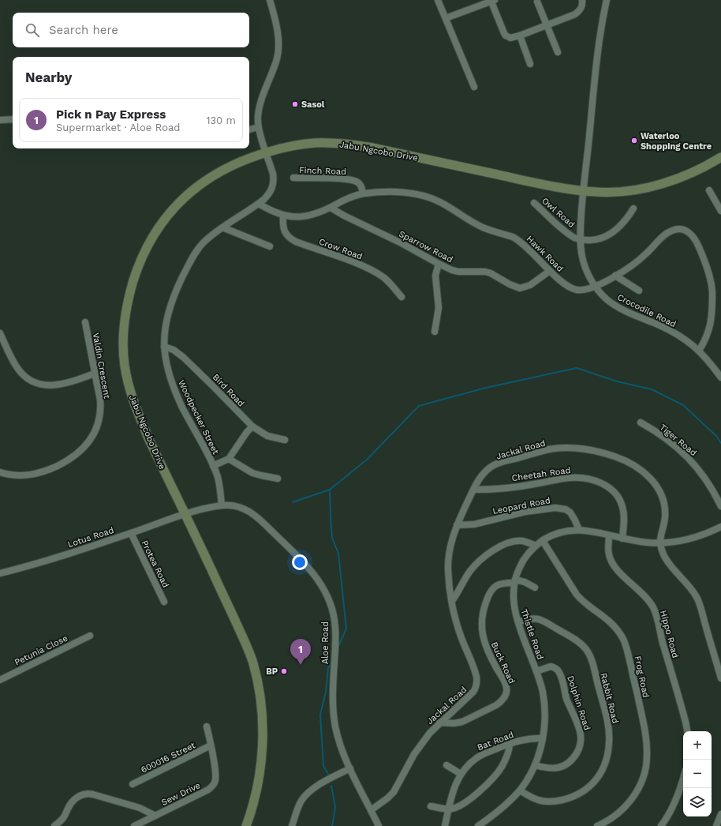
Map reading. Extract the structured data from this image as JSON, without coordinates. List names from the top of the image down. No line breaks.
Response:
{"streets":{"main road":["Jabu Ngcobo Drive"],"street":["Finch Road","Owl Road","Sparrow Road","Crow Road","Hawk Road","Crocodile Road","Valdin Crescent","Bird Road","Woodpecker Street","Tiger Road","Jackal Road","Cheetah Road","Leopard Road","Lotus Road","Protea Road","Thistle Road","Hippo Road","Aloe Road","Petunia Close","Buck Road","Frog Road","Rabbit Road","Dolphin Road","Bat Road","600016 Street","Sew Drive"]},"crossings":[["Jabu Ngcobo Drive","Crocodile Road"],["Jabu Ngcobo Drive","Woodpecker Street"],["Jabu Ngcobo Drive","Lotus Road"],["Jabu Ngcobo Drive","Aloe Road"],["Finch Road","Hawk Road"],["Owl Road","Crocodile Road"],["Sparrow Road","Hawk Road"],["Crow Road","Hawk Road"],["Hawk Road","Crocodile Road"],["Hawk Road","Woodpecker Street"],["Bird Road","Woodpecker Street"],["Woodpecker Street","Aloe Road"],["Jackal Road","Cheetah Road"],["Jackal Road","Leopard Road"],["Jackal Road","Thistle Road"],["Jackal Road","Aloe Road"],["Jackal Road","Buck Road"],["Cheetah Road","Thistle Road"],["Leopard Road","Thistle Road"],["Lotus Road","Protea Road"],["Lotus Road","Aloe Road"],["Thistle Road","Hippo Road"],["Thistle Road","Buck Road"],["Thistle Road","Frog Road"],["Thistle Road","Rabbit Road"],["Thistle Road","Dolphin Road"],["Thistle Road","Bat Road"],["600016 Street","Sew Drive"]],"places":["Sasol","Waterloo Shopping Centre","BP"],"page":{"search":"Search here","heading":"Nearby","list":[{"mark":"1","name":"Pick n Pay Express","note":"Supermarket · Aloe Road","value":"130 m"}],"pins":"1","map_buttons":["+","−"]}}
